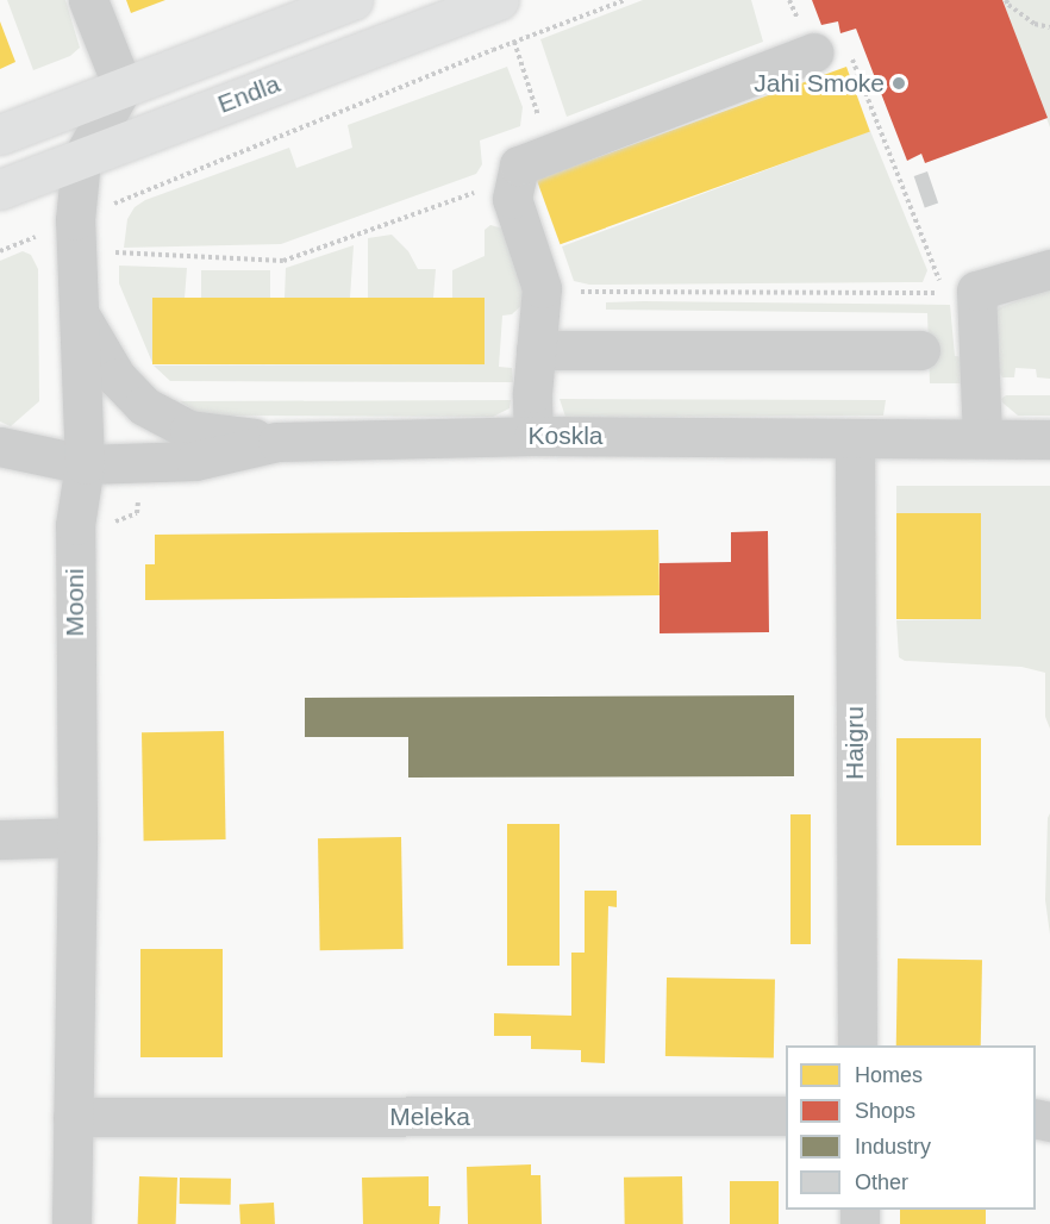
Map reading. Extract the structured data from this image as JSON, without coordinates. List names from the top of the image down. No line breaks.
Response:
{"streets":{"main road":["Endla"],"street":["Koskla","Mooni","Haigru","Meleka"]},"crossings":[["Endla","Mooni"],["Koskla","Mooni"],["Koskla","Haigru"],["Mooni","Meleka"]],"places":["Jahi Smoke"],"legend":["Homes","Shops","Industry","Other"]}
